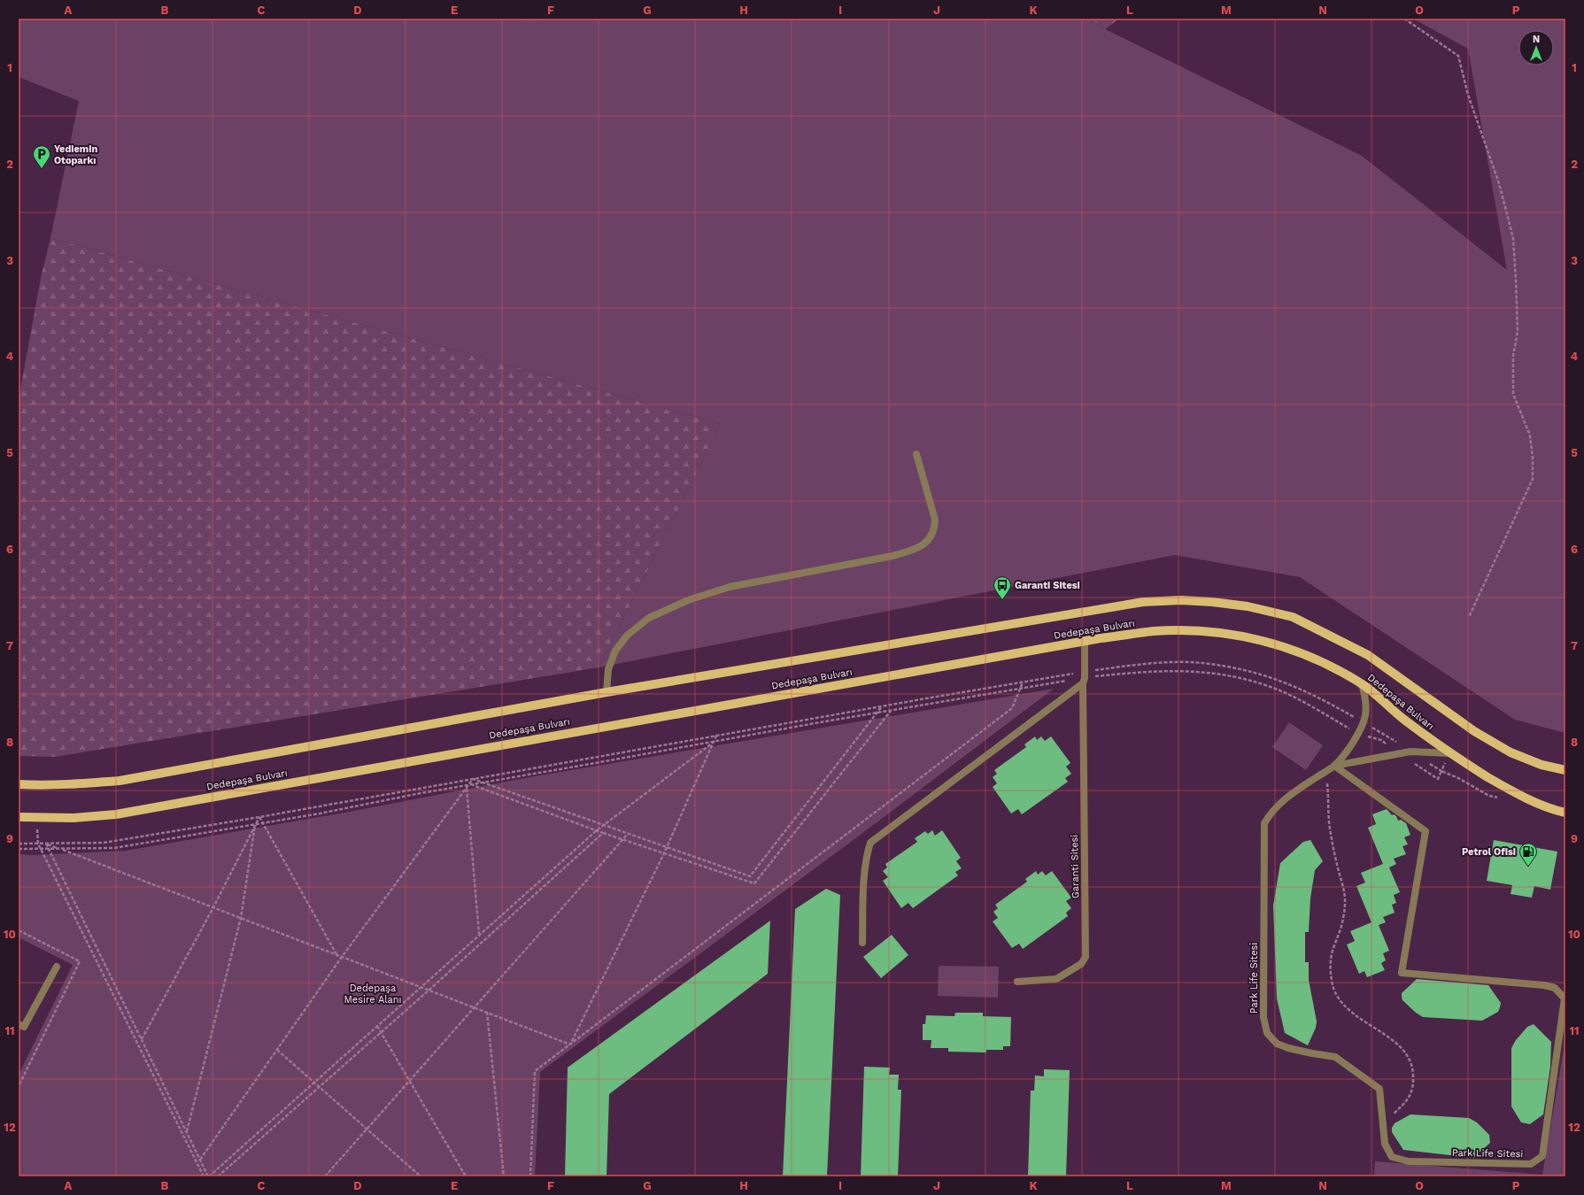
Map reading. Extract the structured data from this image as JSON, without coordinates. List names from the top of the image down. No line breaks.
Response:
{"streets":{"main road":["Dedepaşa Bulvarı"],"lane":["Garanti Sitesi","Park Life Sitesi"]},"parks":["Dedepaşa Mesire Alanı"],"places":{"parking":["Yediemin Otoparkı"],"bus stop":["Garanti Sitesi"],"fuel station":["Petrol Ofisi"]},"north":"top","grid":{"columns":["A","B","C","D","E","F","G","H","I","J","K","L","M","N","O","P"],"rows":["1","2","3","4","5","6","7","8","9","10","11","12"]}}
